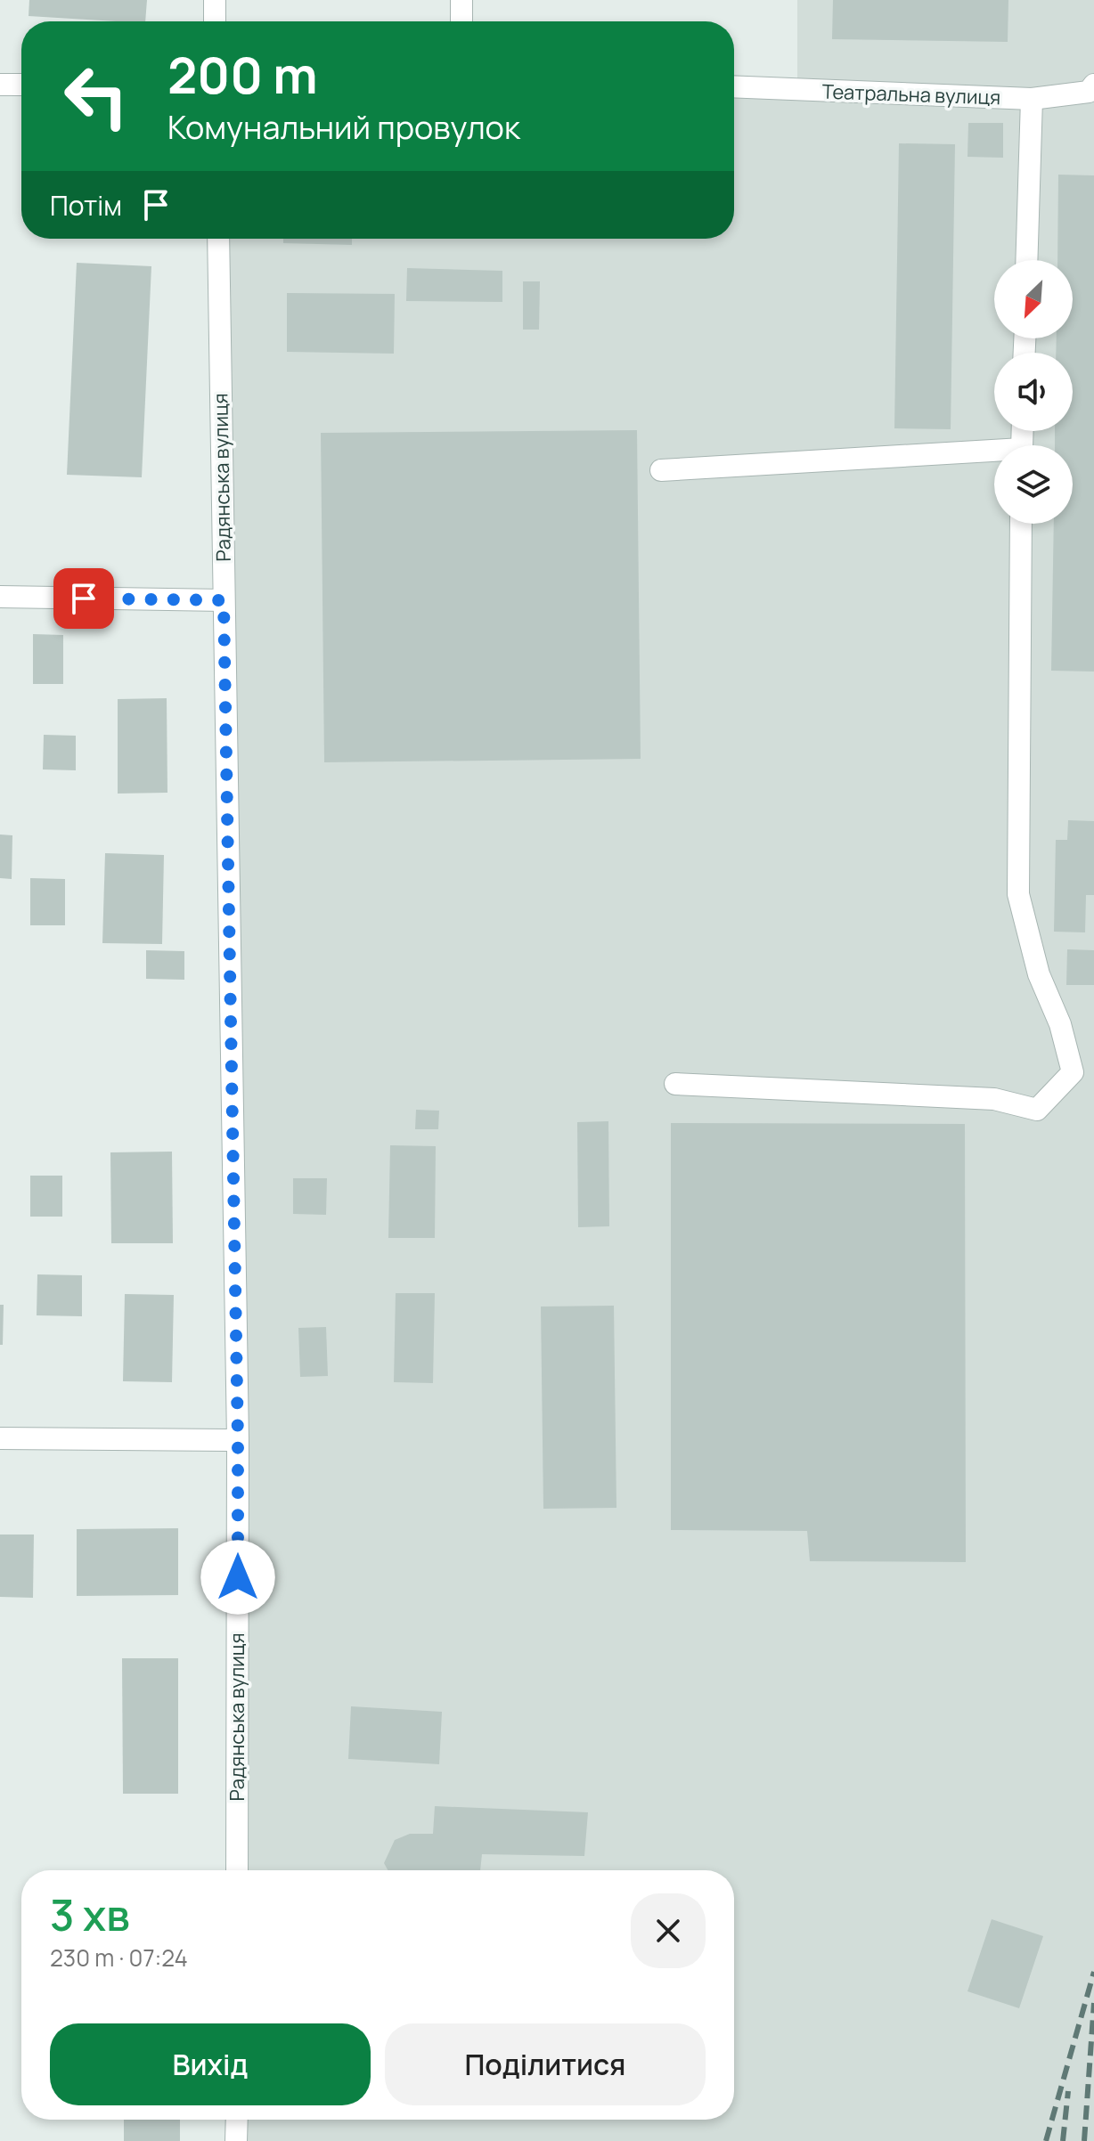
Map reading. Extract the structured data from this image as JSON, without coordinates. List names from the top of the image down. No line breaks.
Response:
{"streets":{"street":["Театральна вулиця","Радянська вулиця"]},"north":"bottom left","page":{"turn":["200 m","Комунальний провулок"],"then":"Потім","heading":["3 хв","230 m · 07:24"],"buttons":["Вихід","Поділитися"]}}
